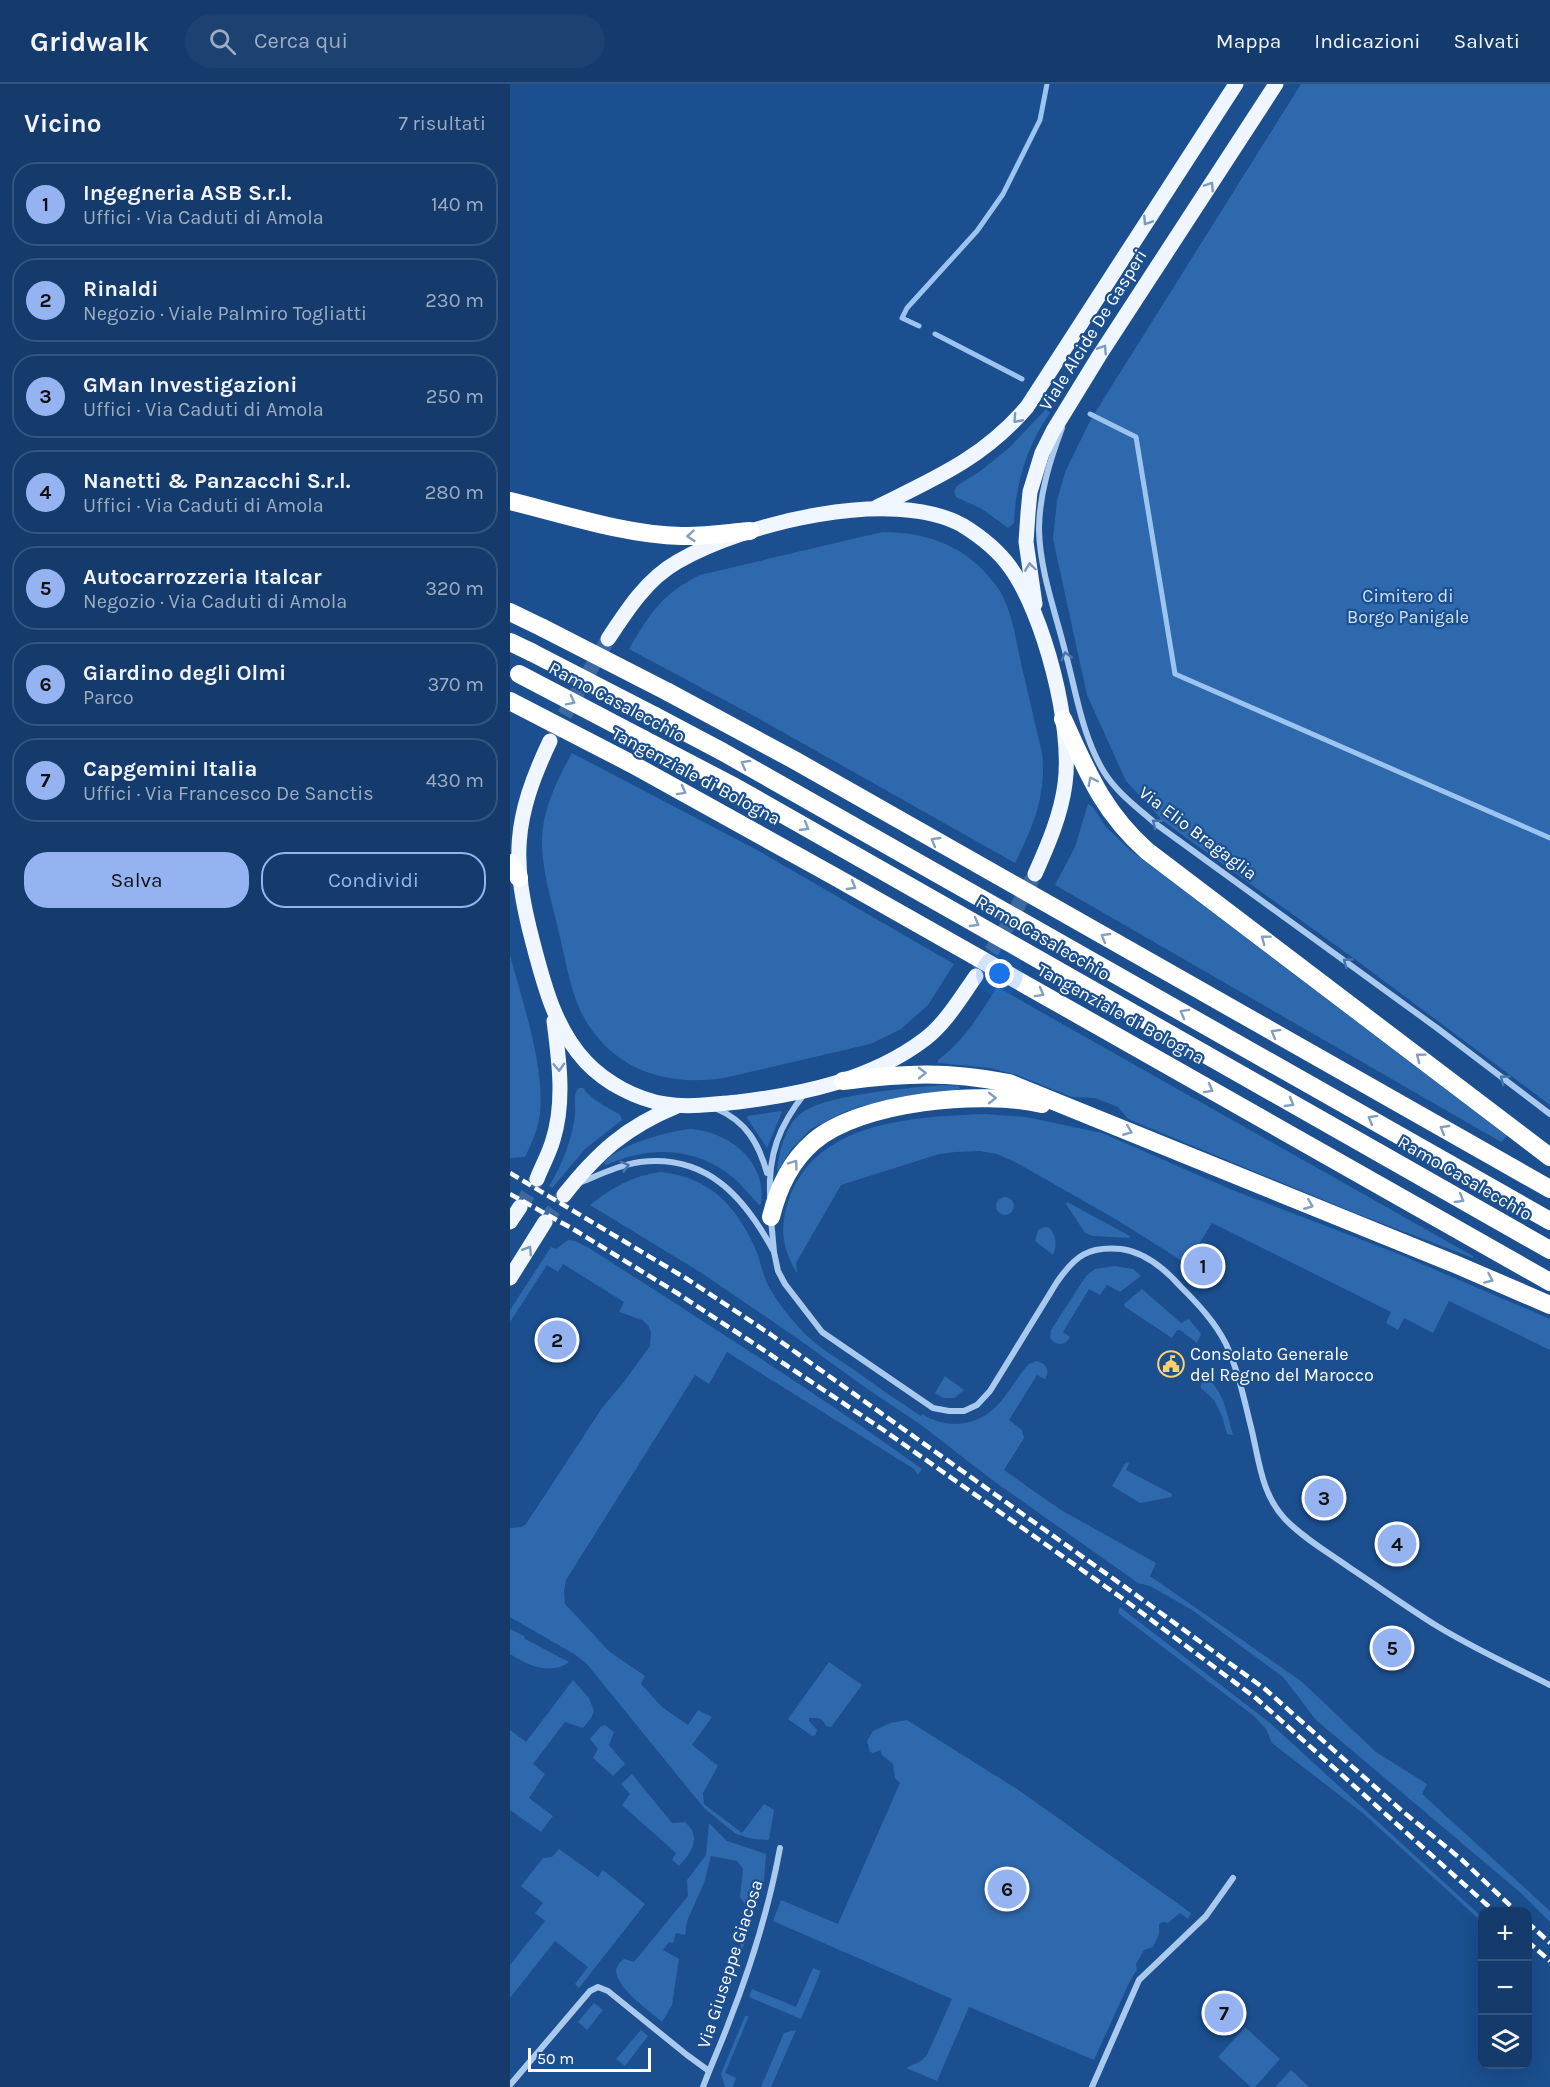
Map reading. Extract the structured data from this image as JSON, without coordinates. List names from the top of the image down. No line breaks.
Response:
{"streets":{"highway":["Ramo Casalecchio","Tangenziale di Bologna"],"main road":["Viale Alcide De Gasperi"],"street":["Via Elio Bragaglia","Via Giuseppe Giacosa"]},"crossings":[["Viale Alcide De Gasperi","Via Elio Bragaglia"]],"one_way":["Via Elio Bragaglia"],"parks":["Cimitero di Borgo Panigale"],"places":{"public building":["Consolato Generale del Regno del Marocco"]},"scale_bar":"50 m","page":{"header":"Gridwalk","search":"Cerca qui","nav":["Mappa","Indicazioni","Salvati"],"heading":["Vicino","7 risultati"],"list":[{"mark":"1","name":"Ingegneria ASB S.r.l.","note":"Uffici · Via Caduti di Amola","value":"140 m"},{"mark":"2","name":"Rinaldi","note":"Negozio · Viale Palmiro Togliatti","value":"230 m"},{"mark":"3","name":"GMan Investigazioni","note":"Uffici · Via Caduti di Amola","value":"250 m"},{"mark":"4","name":"Nanetti & Panzacchi S.r.l.","note":"Uffici · Via Caduti di Amola","value":"280 m"},{"mark":"5","name":"Autocarrozzeria Italcar","note":"Negozio · Via Caduti di Amola","value":"320 m"},{"mark":"6","name":"Giardino degli Olmi","note":"Parco","value":"370 m"},{"mark":"7","name":"Capgemini Italia","note":"Uffici · Via Francesco De Sanctis","value":"430 m"}],"buttons":["Salva","Condividi"],"pins":["1","2","3","4","5","6","7"],"map_buttons":["+","−"],"scale":"50 m"}}
